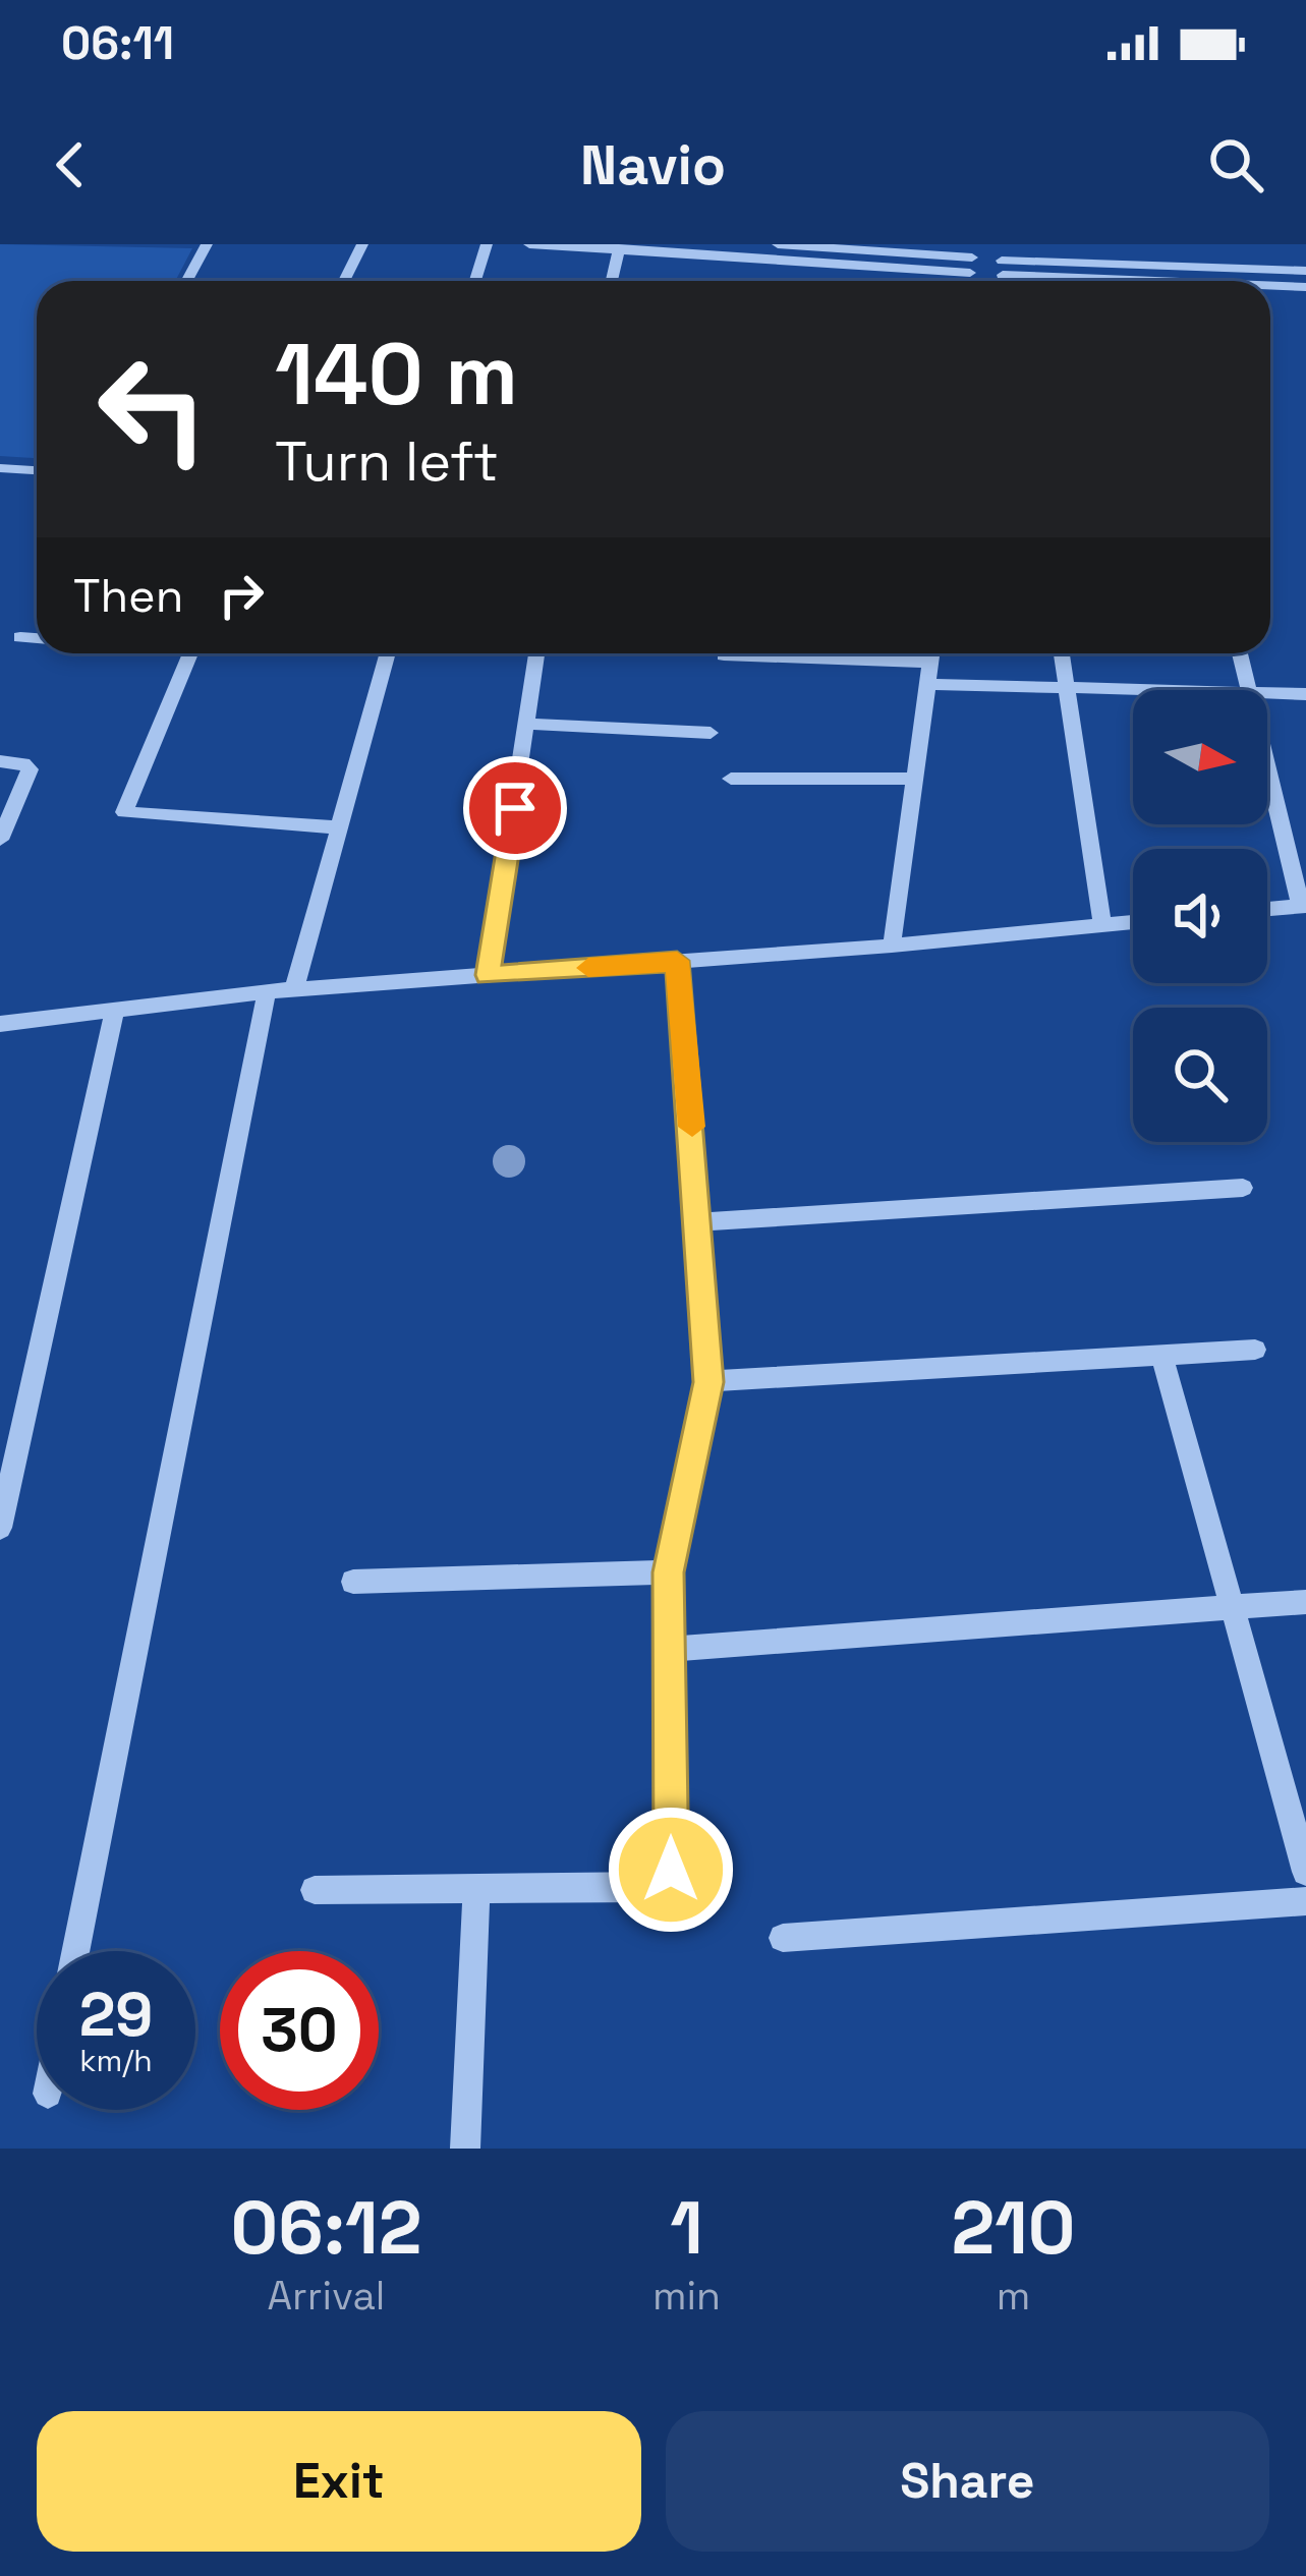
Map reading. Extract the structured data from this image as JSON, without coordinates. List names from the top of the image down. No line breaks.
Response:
{"north":"right","page":{"status":"06:11","header":"Navio","turn":["140 m","Turn left"],"then":"Then","speed":"29 km/h","limit":"30","eta":["06:12","Arrival","1","min","210","m"],"buttons":["Exit","Share"]}}
